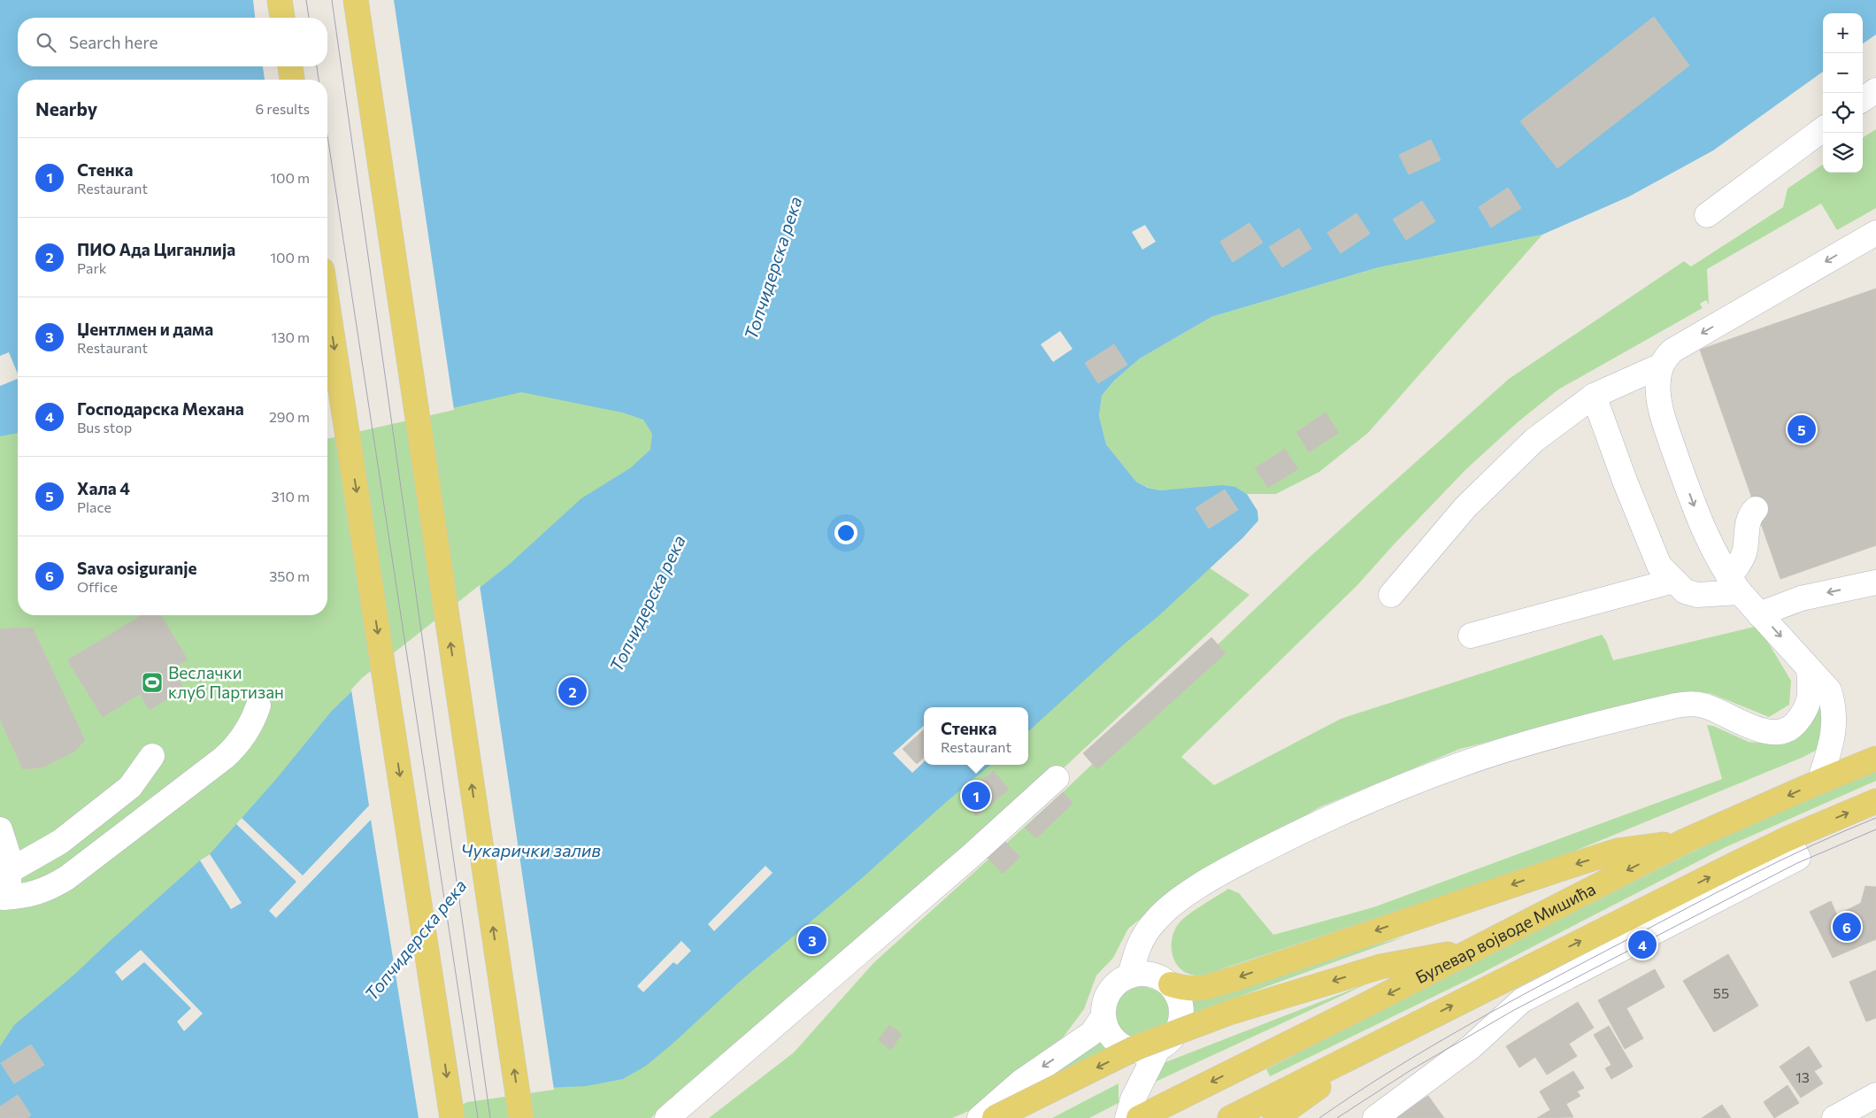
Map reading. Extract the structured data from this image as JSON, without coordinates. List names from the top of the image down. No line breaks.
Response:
{"streets":{"main road":["Булевар војводе Мишића"]},"water":["Топчидерска река","Чукарички залив"],"places":{"sports":["Веслачки клуб Партизан"]},"house_numbers":["55","13"],"page":{"map_buttons":["+","−"],"search":"Search here","heading":["Nearby","6 results"],"list":[{"mark":"1","name":"Стенка","note":"Restaurant","value":"100 m"},{"mark":"2","name":"ПИО Ада Циганлија","note":"Park","value":"100 m"},{"mark":"3","name":"Џентлмен и дама","note":"Restaurant","value":"130 m"},{"mark":"4","name":"Господарска Механа","note":"Bus stop","value":"290 m"},{"mark":"5","name":"Хала 4","note":"Place","value":"310 m"},{"mark":"6","name":"Sava osiguranje","note":"Office","value":"350 m"}],"pins":["5","2","1","6","3","4"],"popup":["Стенка","Restaurant"]}}
